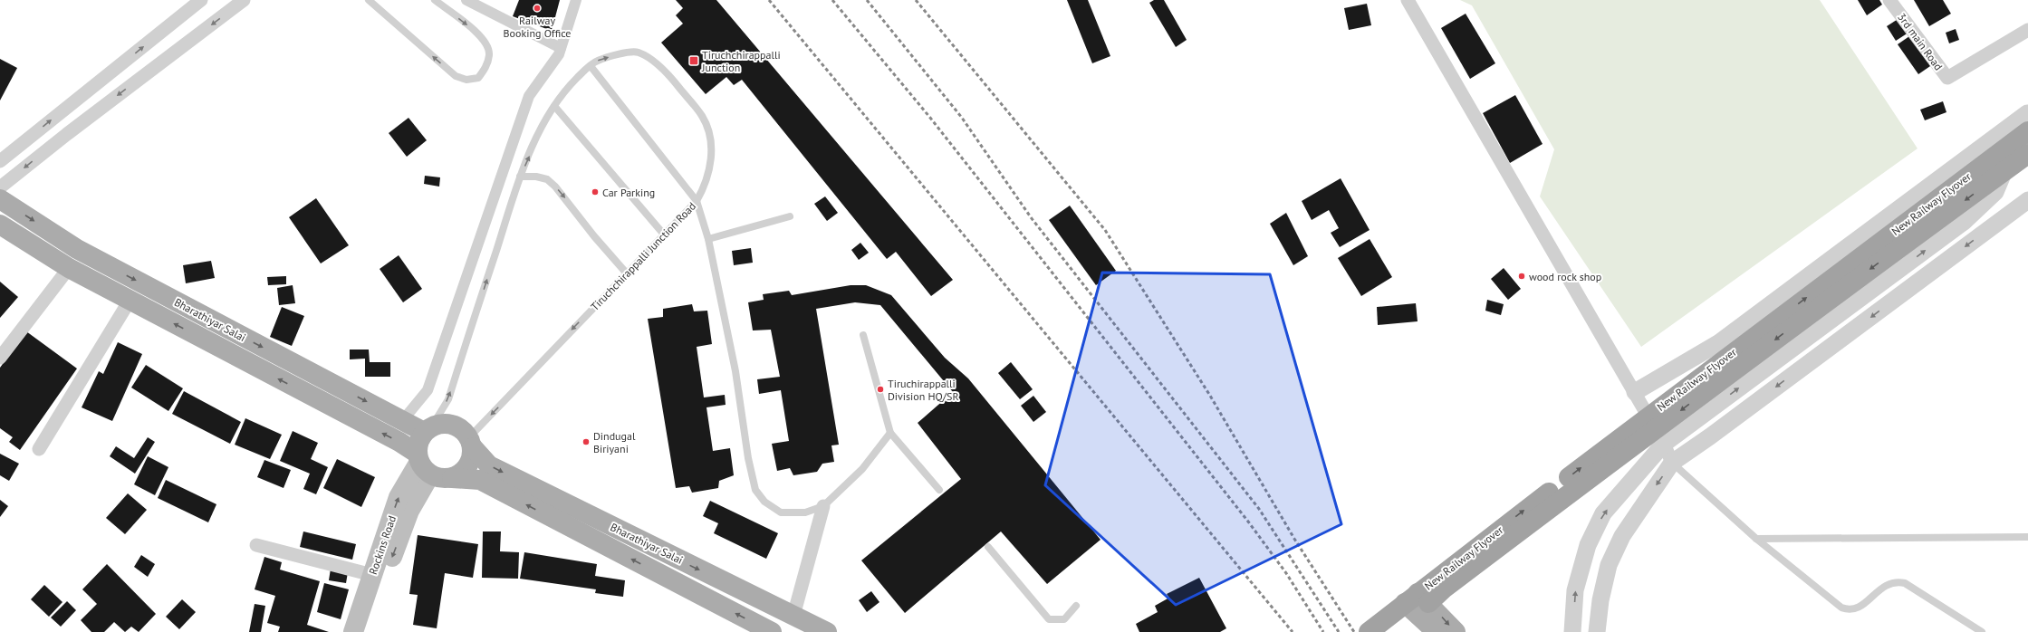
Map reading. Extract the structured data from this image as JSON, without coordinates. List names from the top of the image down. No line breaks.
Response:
{"streets":{"highway":["New Railway Flyover"],"main road":["Bharathiyar Salai","Rockins Road"],"street":["3rd main Road"],"lane":["Tiruchchirappalli Junction Road"]},"crossings":[["Tiruchchirappalli Junction Road","Bharathiyar Salai"],["Tiruchchirappalli Junction Road","Rockins Road"],["Bharathiyar Salai","Rockins Road"]],"places":{"other":["Railway Booking Office","Car Parking","wood rock shop","Tiruchirappalli Division HQ/SR","Dindugal Biriyani"],"transit":["Tiruchchirappalli Junction"]}}
